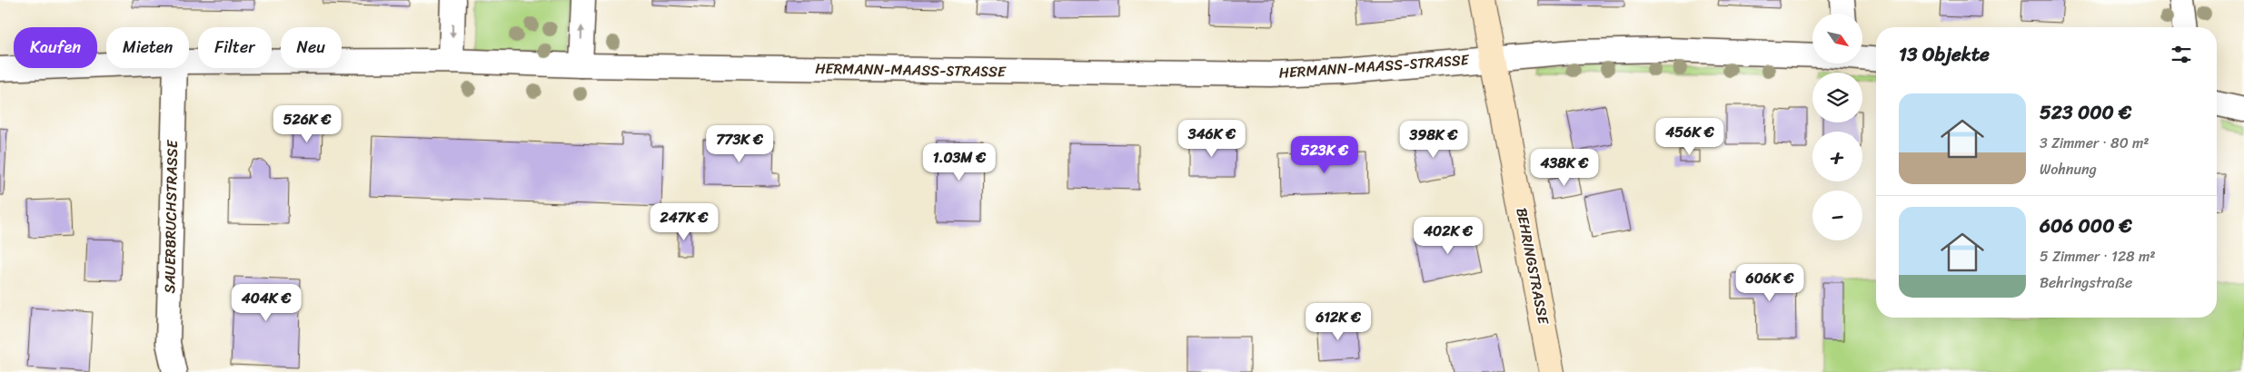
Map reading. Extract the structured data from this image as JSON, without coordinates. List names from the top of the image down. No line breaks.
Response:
{"streets":{"street":["HERMANN-MAASS-STRASSE","SAUERBRUCHSTRASSE","BEHRINGSTRASSE"]},"crossings":[["HERMANN-MAASS-STRASSE","BEHRINGSTRASSE"]],"north":"bottom right","page":{"map_buttons":["+","−"],"chip":["Kaufen","Mieten","Filter","Neu"],"heading":"13 Objekte","list":[{"name":"523 000 €","note":"3 Zimmer · 80 m² · Wohnung"},{"name":"606 000 €","note":"5 Zimmer · 128 m² · Behringstraße"}],"price":["526K €","456K €","346K €","398K €","773K €","523K €","1.03M €","438K €","247K €","402K €","606K €","404K €","612K €"]}}
